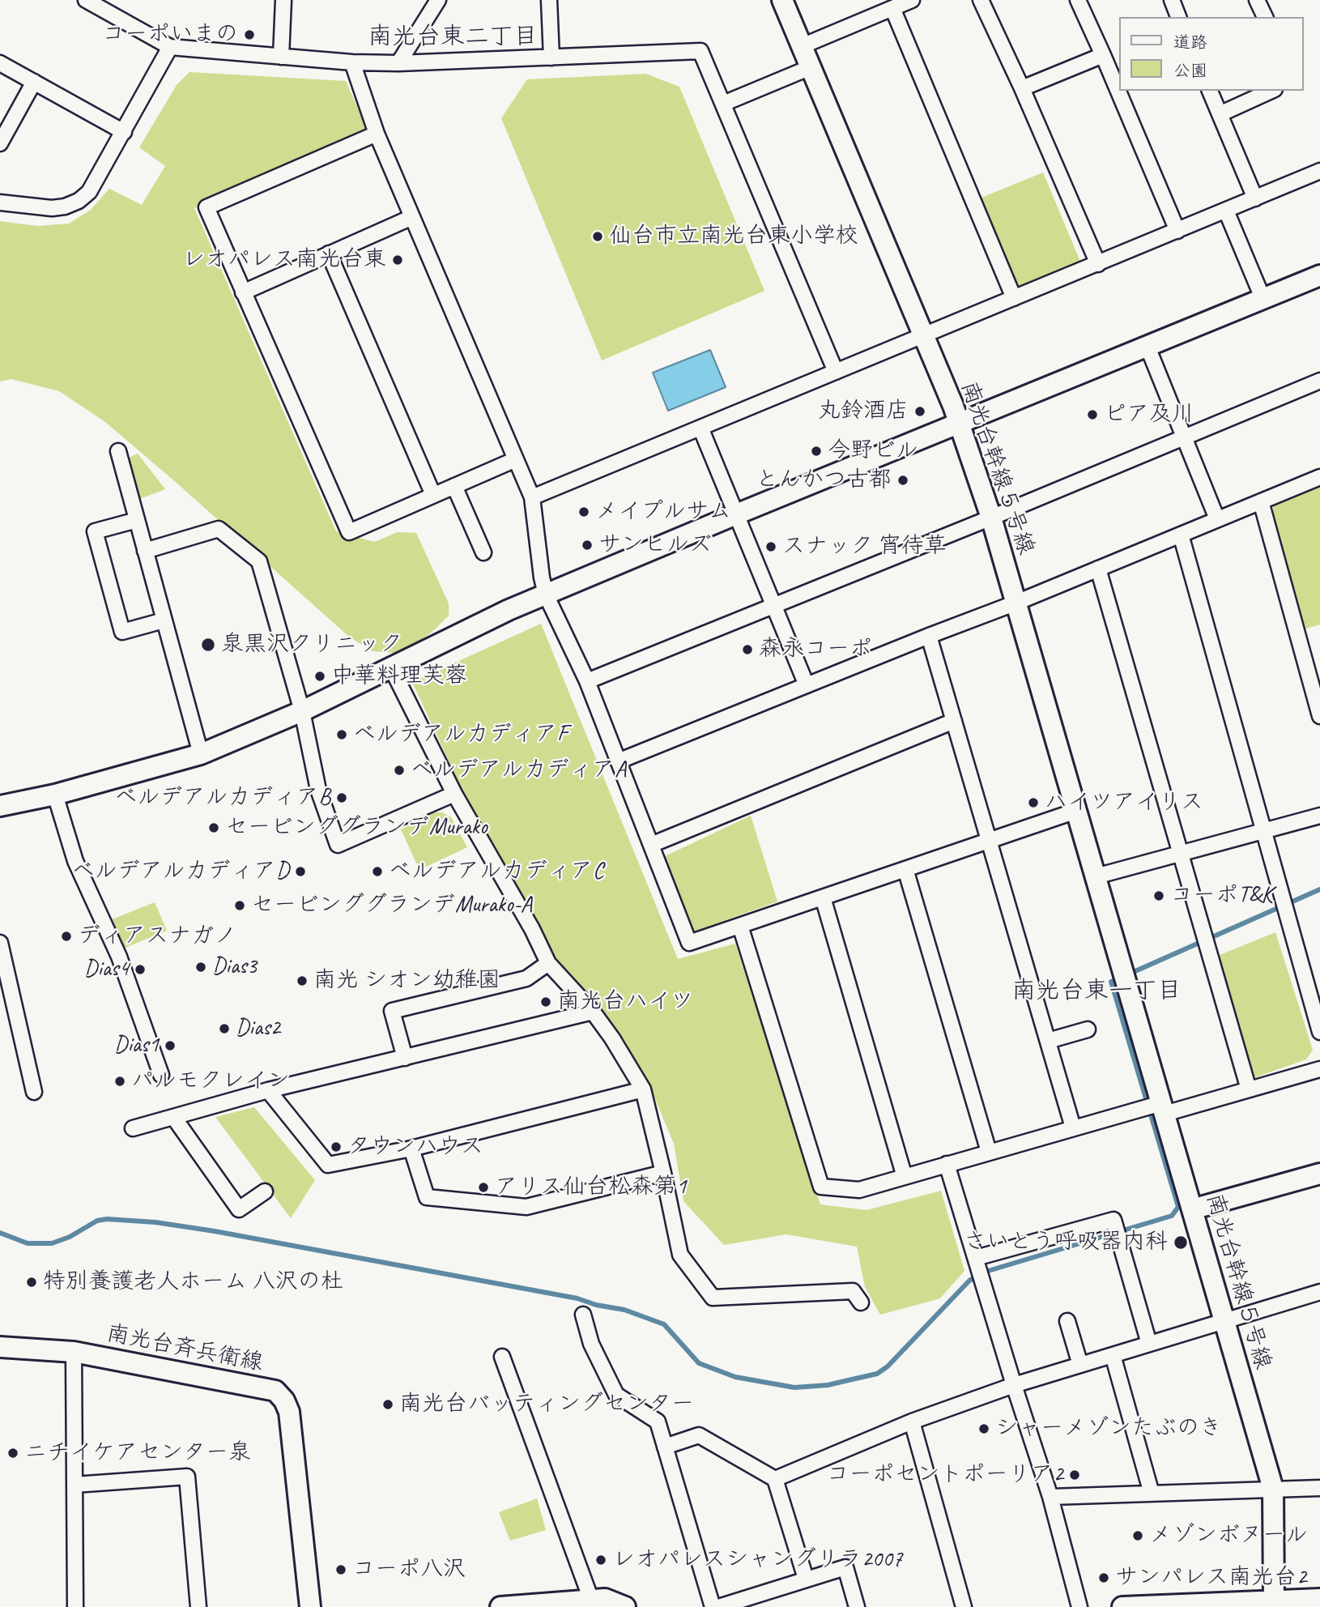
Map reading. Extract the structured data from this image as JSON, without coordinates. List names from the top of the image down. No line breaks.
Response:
{"streets":{"street":["南光台幹線５号線","南光台斉兵衛線"]},"districts":["南光台東二丁目","南光台東一丁目"],"places":["コーポいまの","仙台市立南光台東小学校","レオパレス南光台東","丸鈴酒店","ピア及川","今野ビル","とんかつ古都","メイプルサム","サンヒルズ","スナック 宵待草","泉黒沢クリニック","森永コーポ","中華料理芙蓉","ベルデアルカディアF","ベルデアルカディアA","ベルデアルカディアB","ハイツアイリス","セービンググランデMurako","ベルデアルカディアD","ベルデアルカディアC","コーポT&K","セービンググランデMurako-A","ディアスナガノ","Dias3","Dias4","南光 シオン幼稚園","南光台ハイツ","Dias2","Dias1","パルモクレイン","タウンハウス","アリス仙台松森第1","さいとう呼吸器内科","特別養護老人ホーム 八沢の杜","南光台バッティングセンター","シャーメゾンたぶのき","ニチイケアセンター泉","コーポセントポーリア2","メゾンボヌール","レオパレスシャングリラ2007","コーポ八沢","サンパレス南光台2"],"legend":["道路","公園"]}
